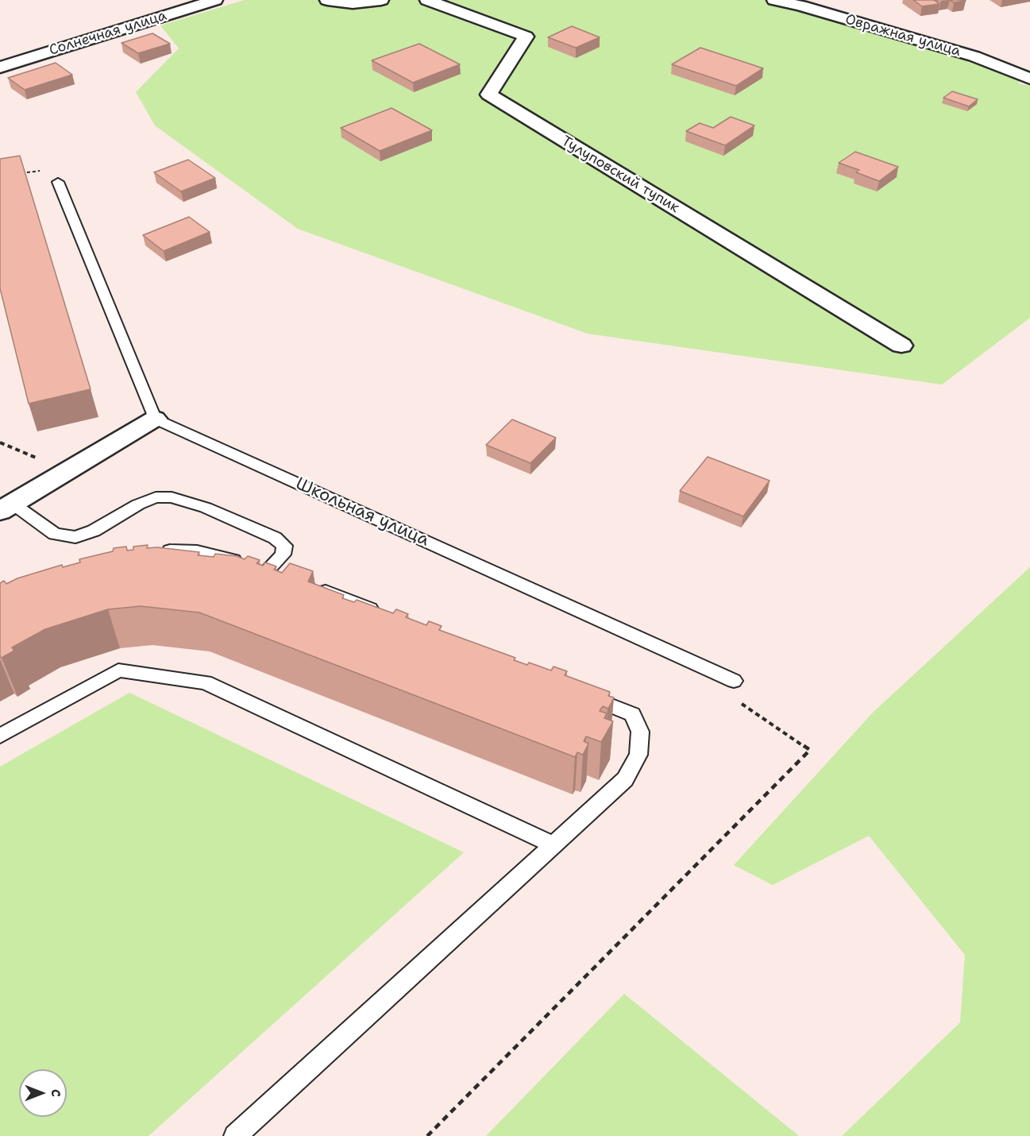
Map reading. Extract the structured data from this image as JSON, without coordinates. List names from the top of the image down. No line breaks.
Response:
{"streets":{"street":["Солнечная улица","Овражная улица","Тулуповский тупик"],"lane":["Школьная улица"]},"north":"right"}
